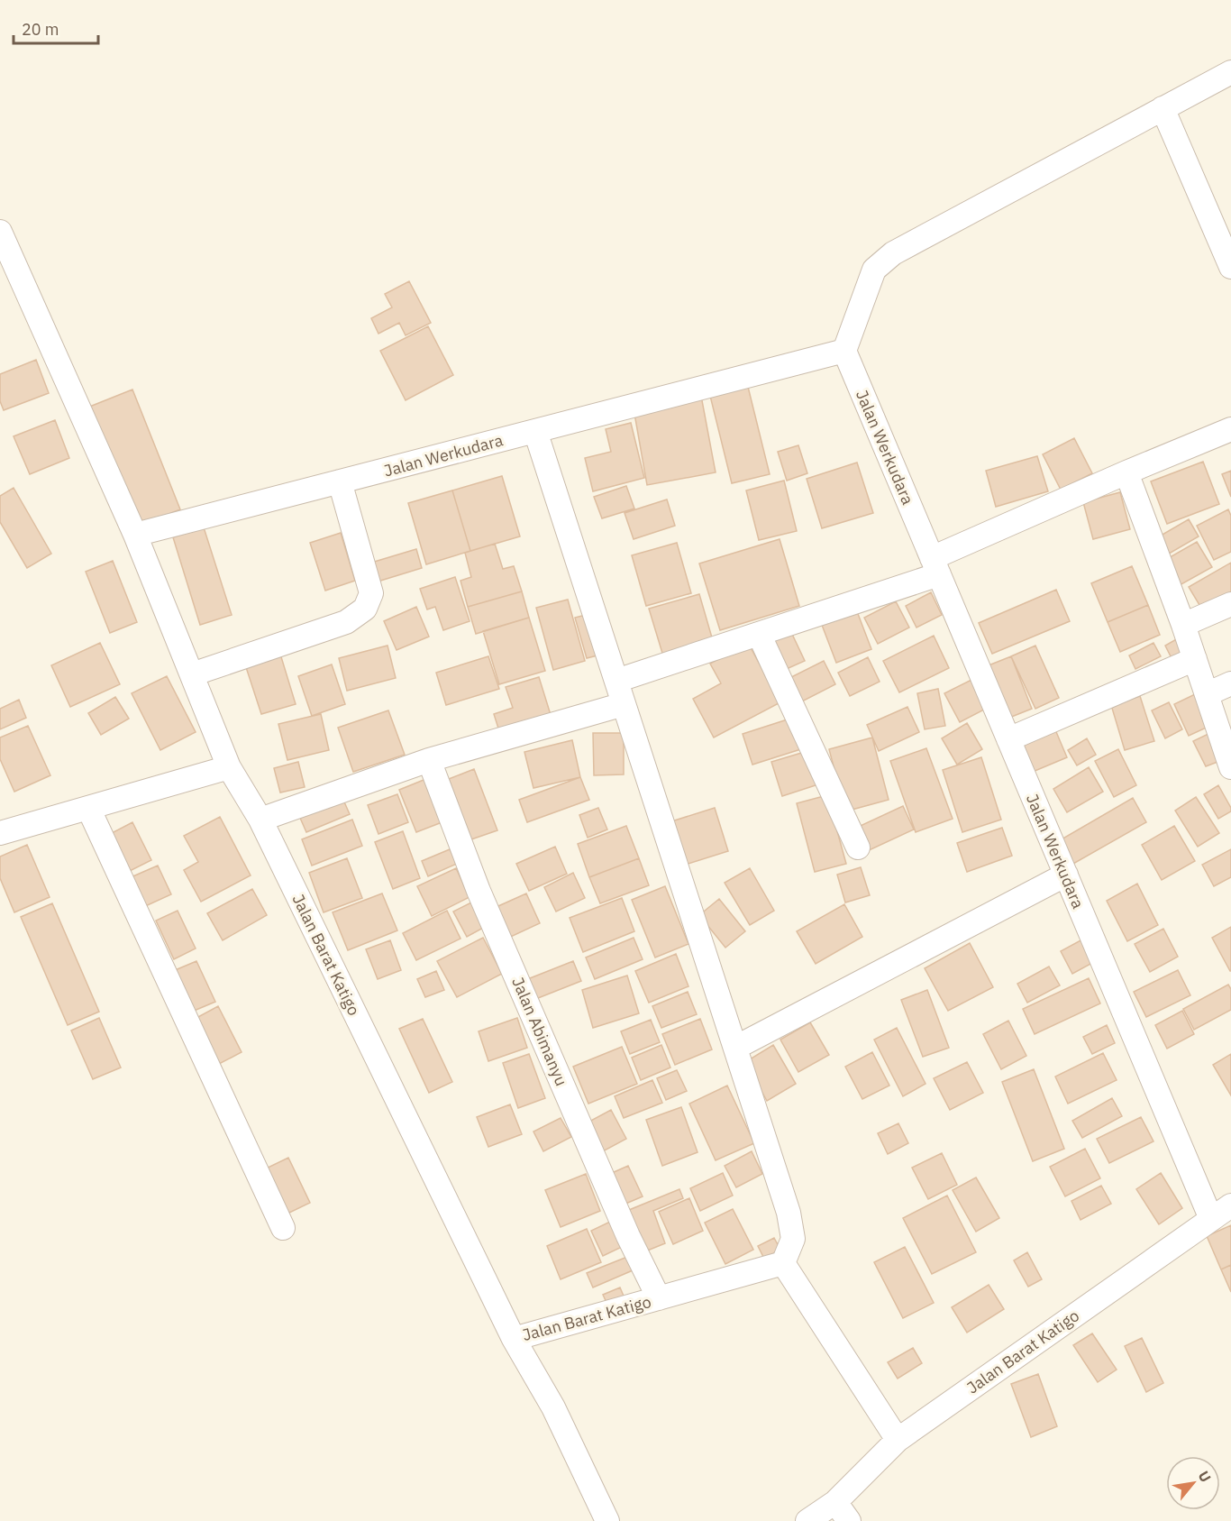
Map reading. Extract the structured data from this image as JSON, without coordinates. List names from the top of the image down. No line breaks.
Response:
{"streets":{"street":["Jalan Werkudara","Jalan Barat Katigo","Jalan Abimanyu"]},"crossings":[["Jalan Werkudara","Jalan Barat Katigo"],["Jalan Barat Katigo","Jalan Abimanyu"]],"scale_bar":"20 m","north":"top right"}
